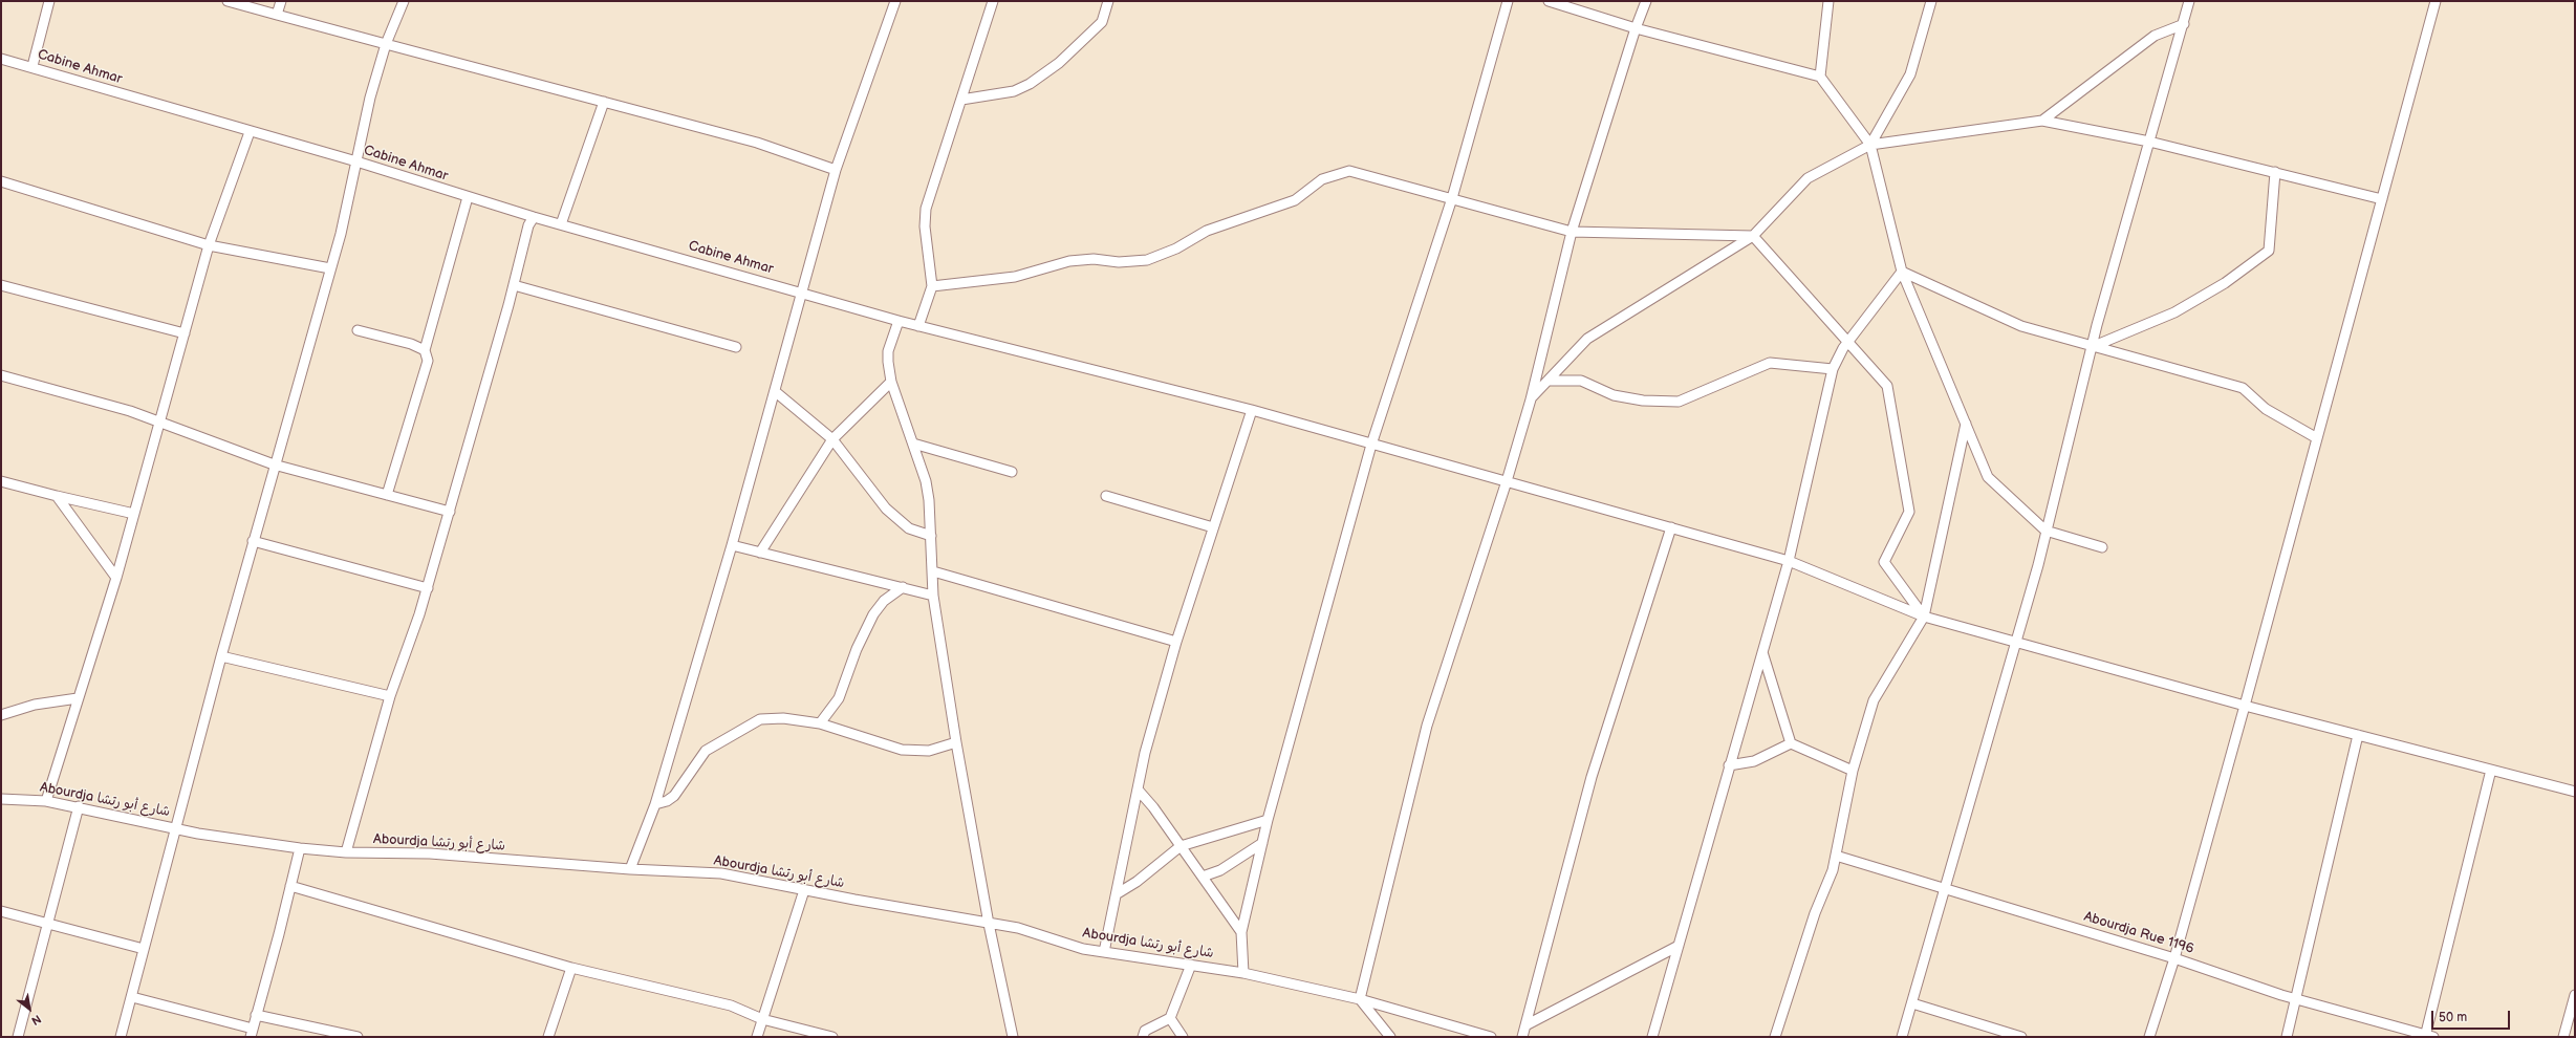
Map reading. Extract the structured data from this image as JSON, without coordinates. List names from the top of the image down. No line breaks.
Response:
{"streets":{"street":["Cabine Ahmar","Abourdja شارع أبو رتشا","Abourdja Rue 1196"]},"scale_bar":"50 m","north":"bottom right"}
